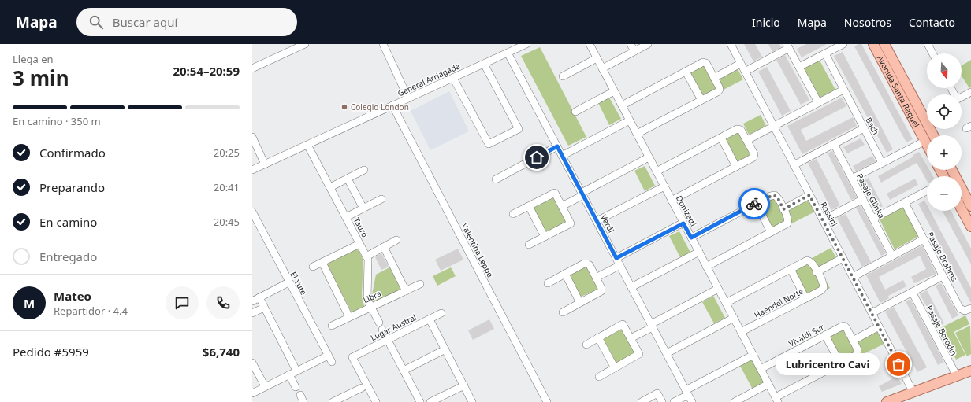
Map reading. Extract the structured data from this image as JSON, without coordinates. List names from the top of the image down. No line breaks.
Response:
{"streets":{"main road":["Avenida Santa Raquel"],"street":["General Arriagada","Bach","Pasaje Glinka","Donizetti","Rossini","Verdi","Tauro","Valentina Leppe","Pasaje Brahms","El Yute","Libra","Haendel Norte","Lugar Austral","Pasaje Borodin","Vivaldi Sur"]},"crossings":[["General Arriagada","Verdi"],["General Arriagada","Tauro"],["General Arriagada","Valentina Leppe"],["Donizetti","Haendel Norte"],["Donizetti","Vivaldi Sur"],["Tauro","Libra"],["Tauro","Lugar Austral"]],"places":["Colegio London","Lubricentro Cavi"],"north":"bottom","page":{"header":"Mapa","search":"Buscar aquí","nav":["Inicio","Mapa","Nosotros","Contacto"],"heading":["3 min","Llega en","20:54–20:59"],"panel":["Mateo","Repartidor · 4.4","Pedido #5959","$6,740"],"map_buttons":["+","−"],"bar":"En camino · 350 m","list":[["Confirmado","20:25"],["Preparando","20:41"],["En camino","20:45"],"Entregado"],"round":"M","bubble":"Lubricentro Cavi"}}
